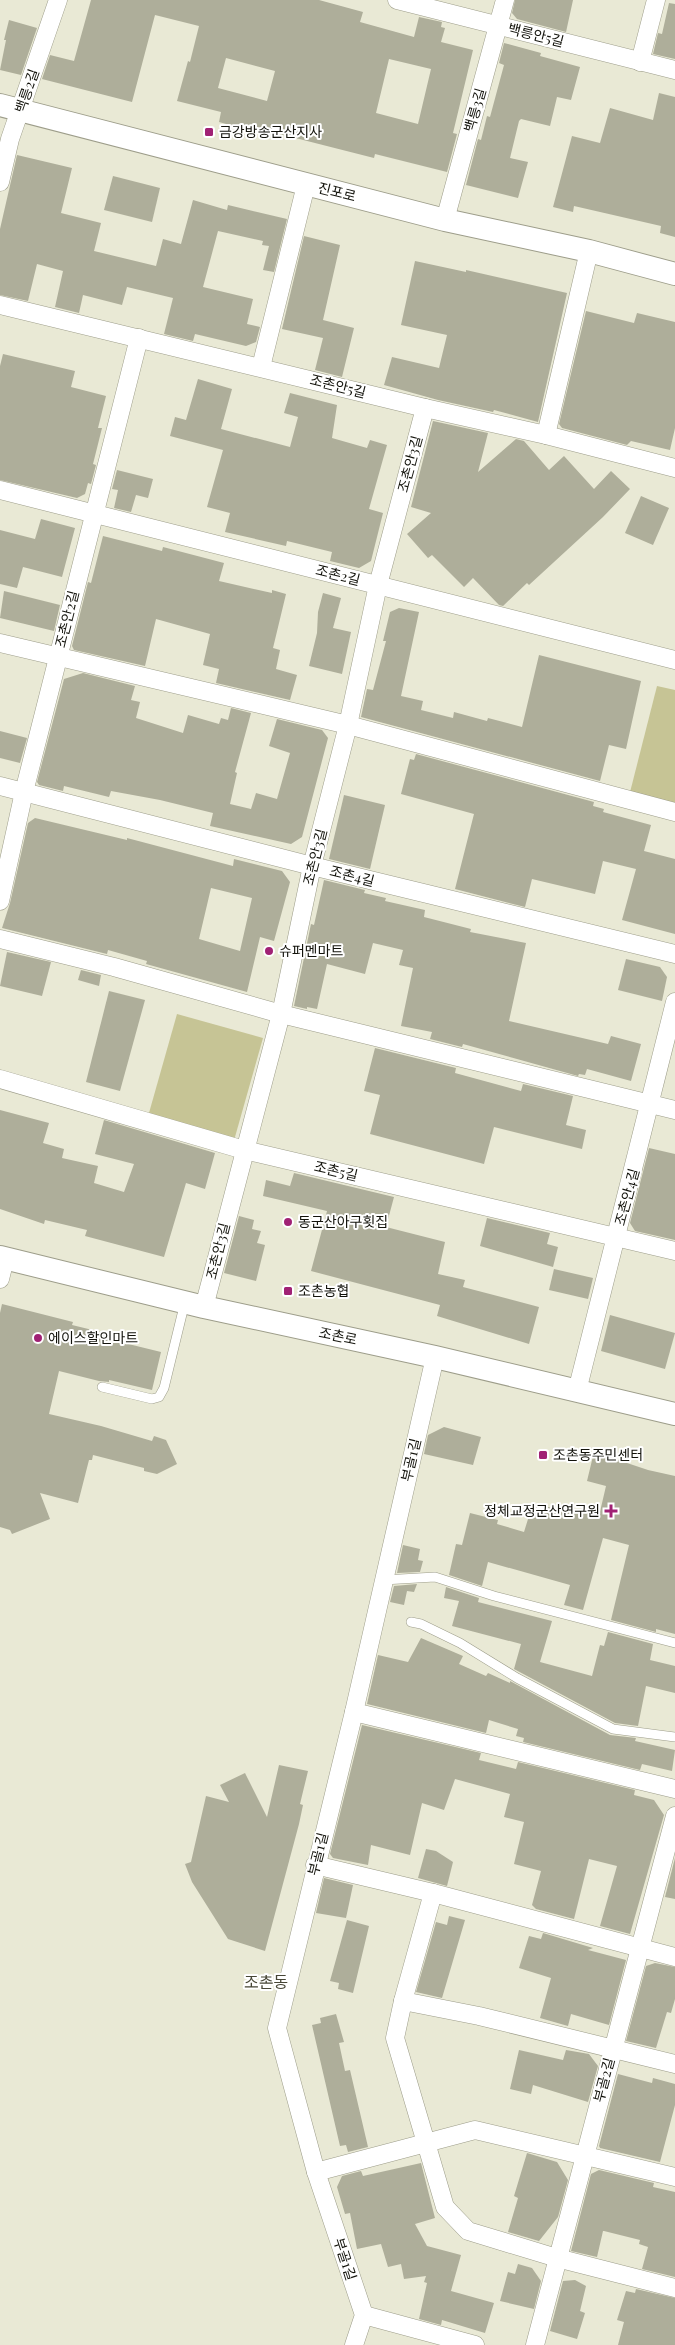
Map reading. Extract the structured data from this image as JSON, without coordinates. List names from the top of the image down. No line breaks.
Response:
{"streets":{"street":["백릉안5길","백릉2길","백릉3길","진포로","조촌안5길","조촌안3길","조촌2길","조촌안2길","조촌4길","조촌5길","조촌안4길","조촌로","부골1길","부골2길"]},"crossings":[["백릉안5길","백릉3길"],["백릉2길","진포로"],["백릉3길","진포로"],["조촌안5길","조촌안3길"],["조촌안5길","조촌안2길"],["조촌안3길","조촌2길"],["조촌안3길","조촌4길"],["조촌안3길","조촌5길"],["조촌안3길","조촌로"],["조촌2길","조촌안2길"],["조촌안2길","조촌4길"],["조촌5길","조촌안4길"],["조촌안4길","조촌로"],["조촌로","부골1길"]],"districts":["조촌동"],"places":{"transit":["금강방송군산지사","조촌농협","조촌동주민센터"],"other":["슈퍼멘마트","동군산아구횟집","에이스할인마트"],"health":["정체교정군산연구원"]}}
